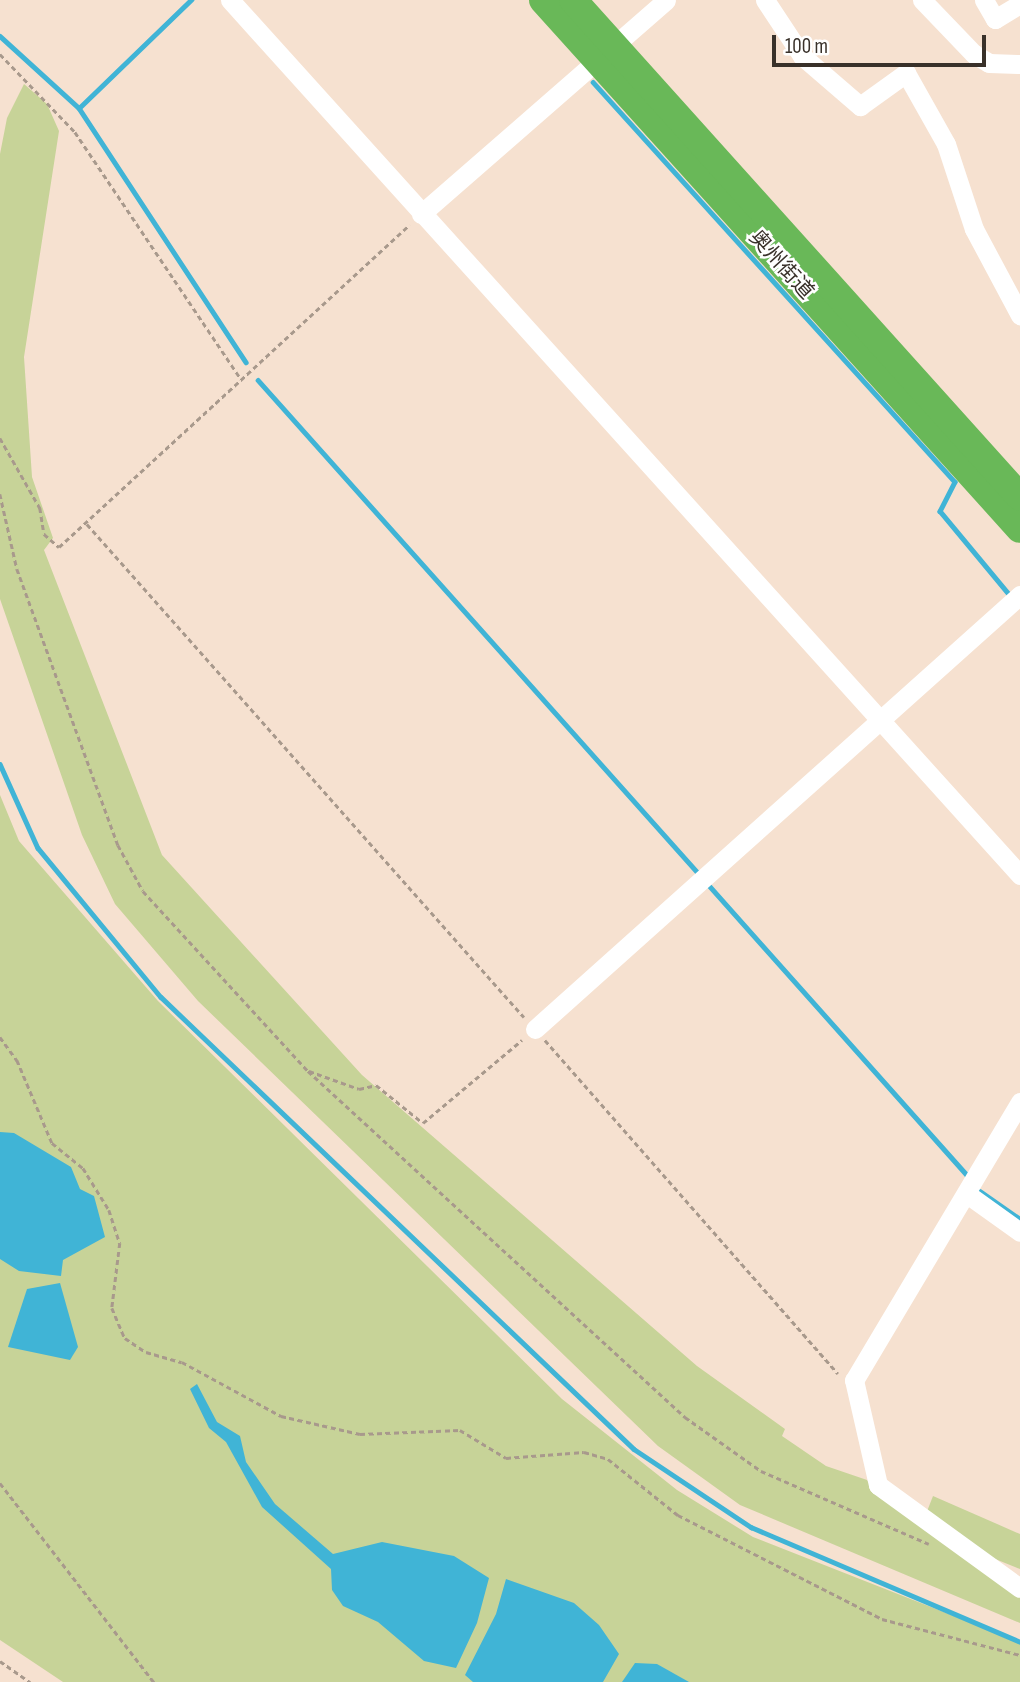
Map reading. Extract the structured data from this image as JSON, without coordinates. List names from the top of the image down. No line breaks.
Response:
{"streets":{"highway":["奥州街道"]},"scale_bar":"100 m"}
